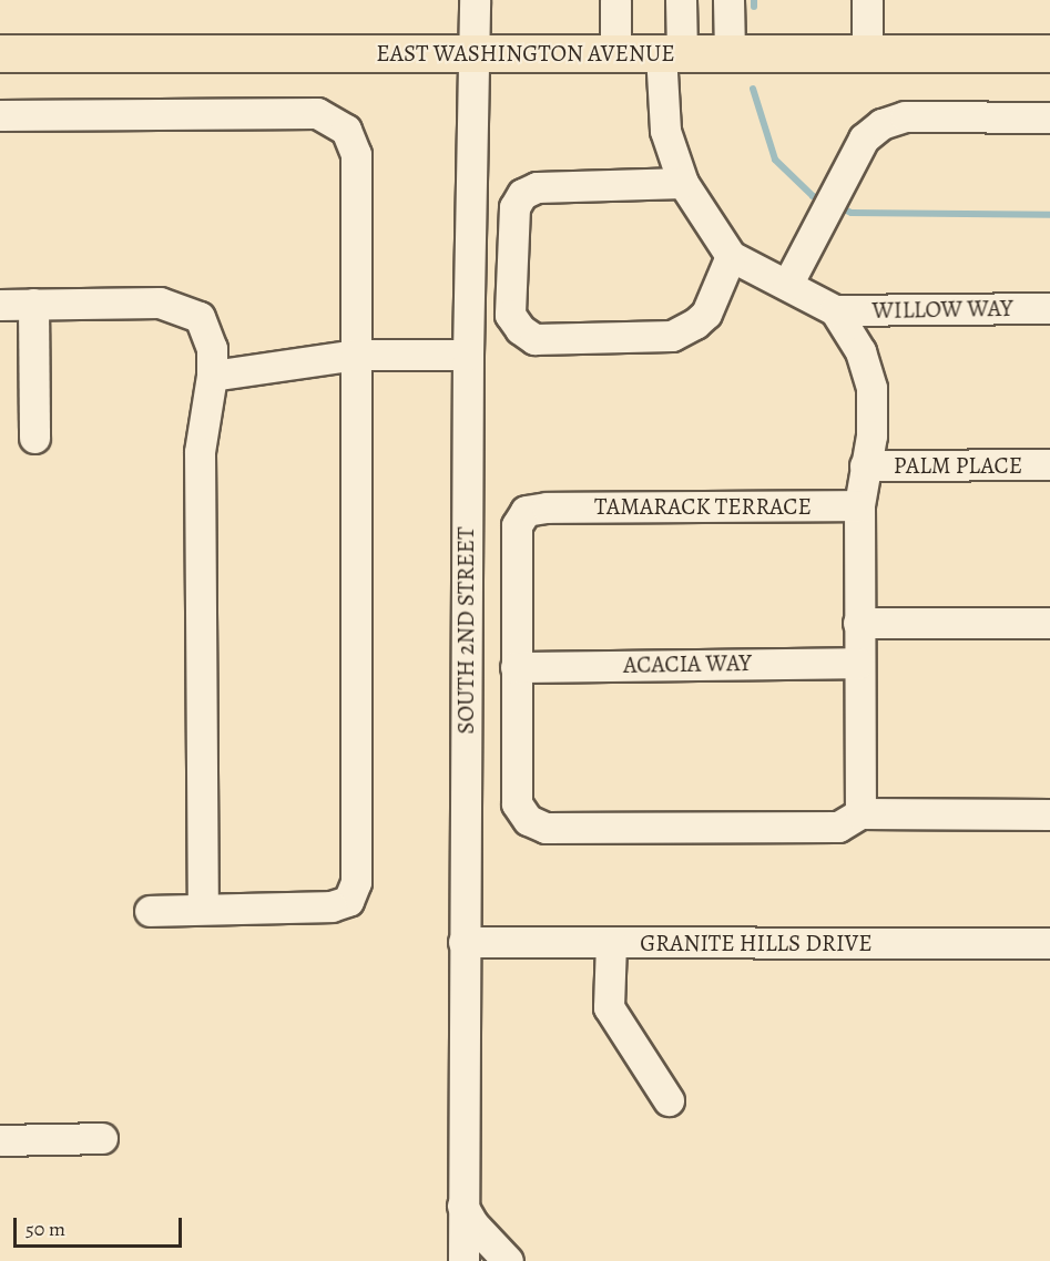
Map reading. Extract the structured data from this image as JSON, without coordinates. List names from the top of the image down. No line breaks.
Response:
{"streets":{"main road":["EAST WASHINGTON AVENUE"],"street":["WILLOW WAY","PALM PLACE","TAMARACK TERRACE","SOUTH 2ND STREET","ACACIA WAY","GRANITE HILLS DRIVE"]},"crossings":[["EAST WASHINGTON AVENUE","SOUTH 2ND STREET"],["TAMARACK TERRACE","ACACIA WAY"],["SOUTH 2ND STREET","GRANITE HILLS DRIVE"]],"scale_bar":"50 m"}
